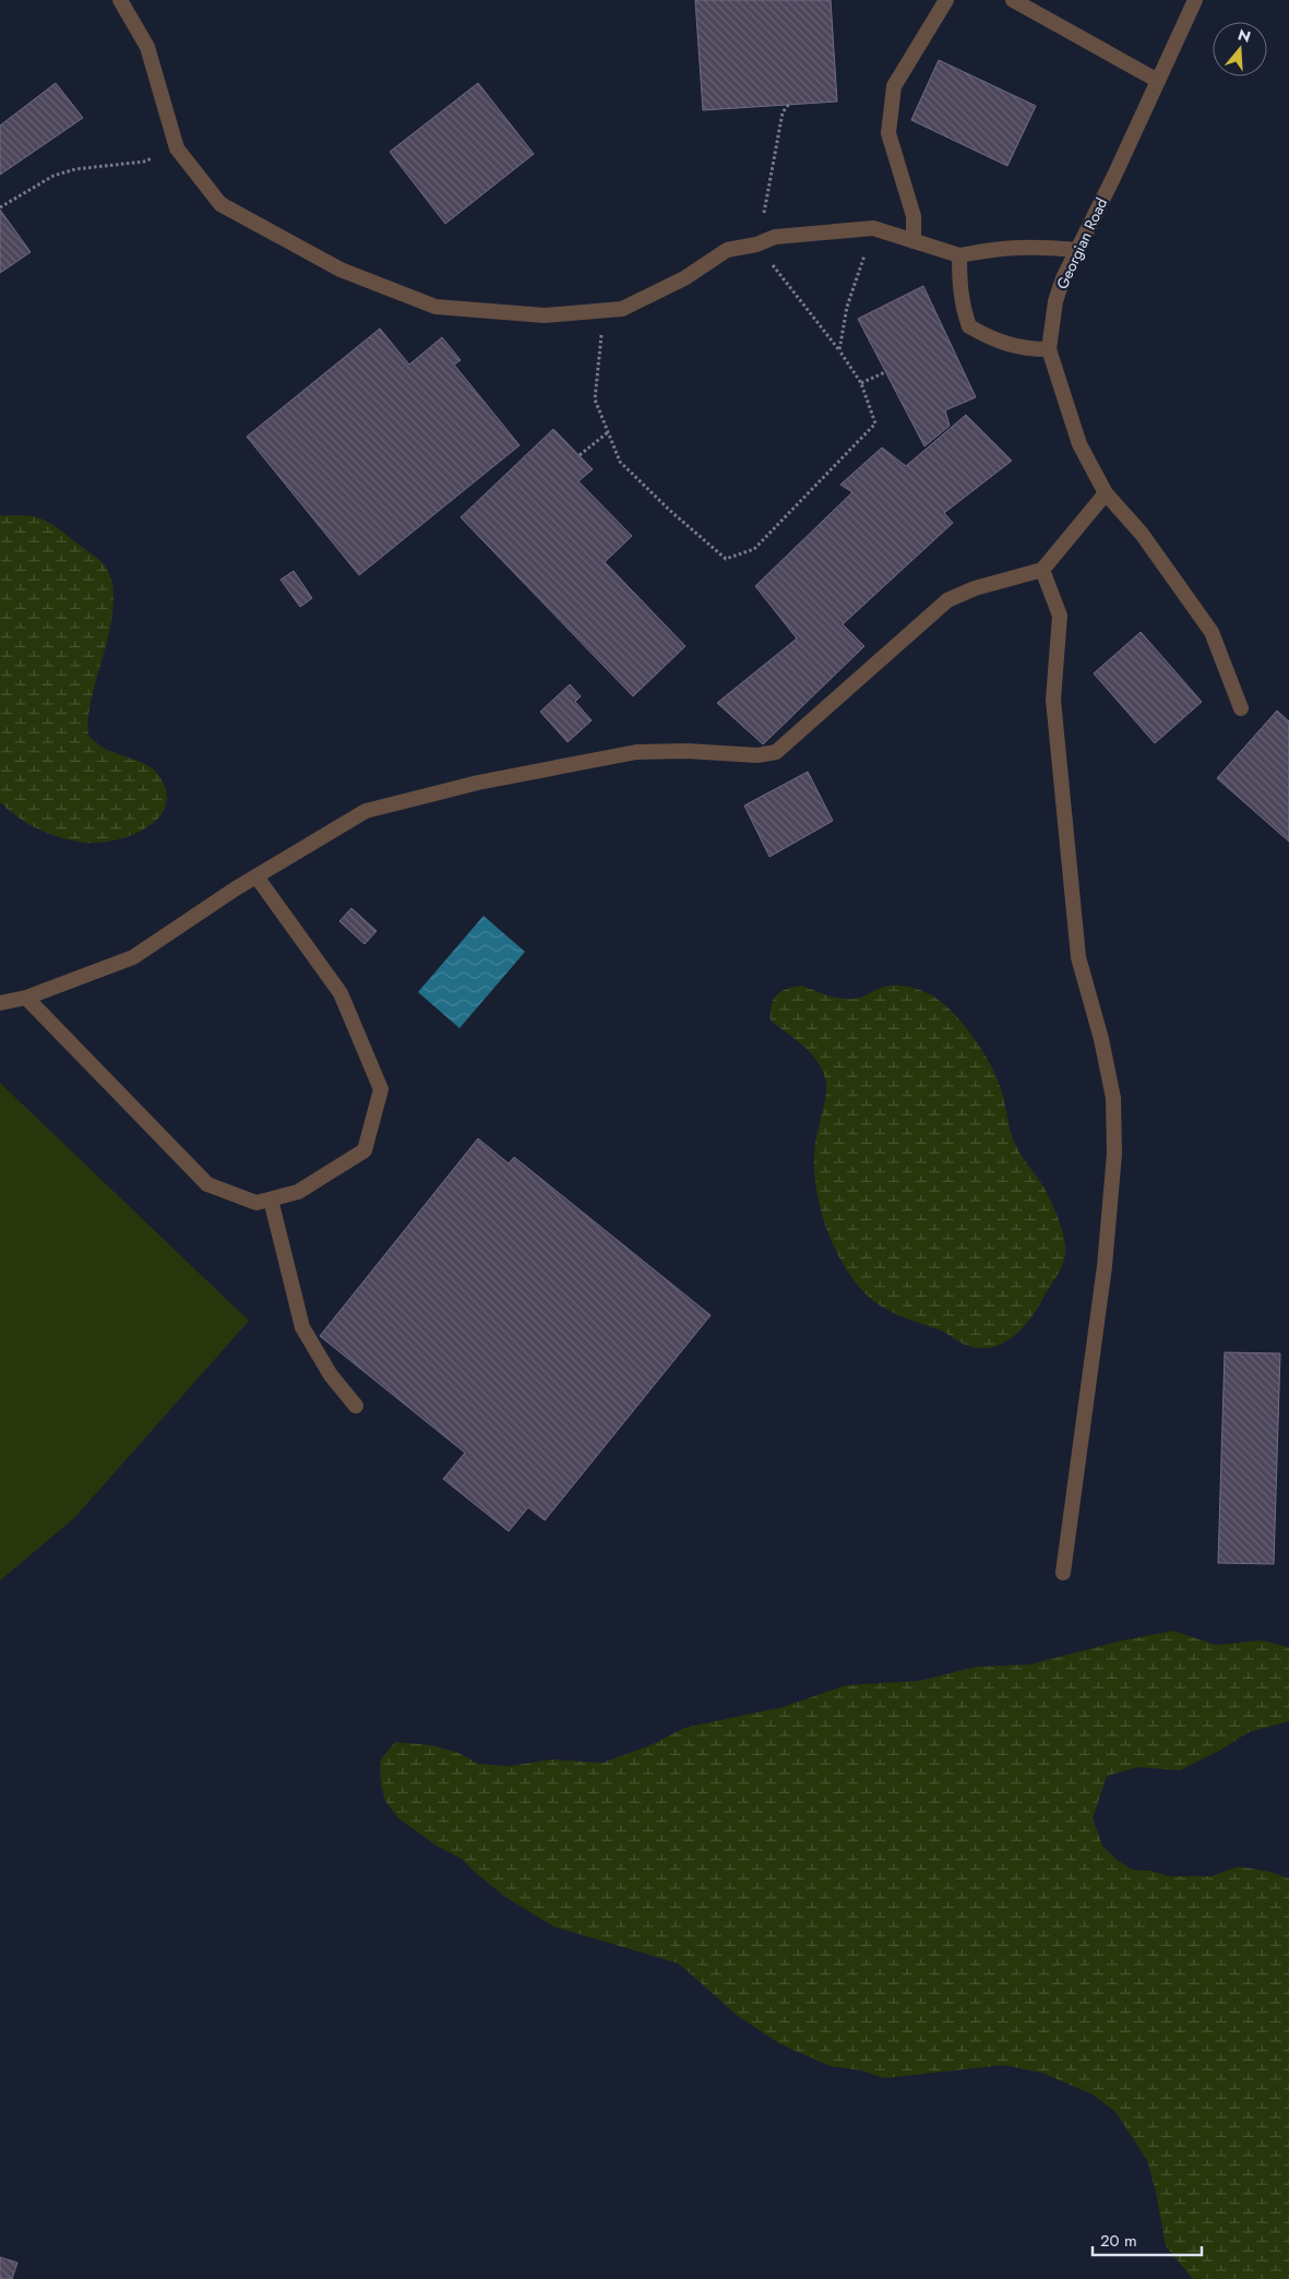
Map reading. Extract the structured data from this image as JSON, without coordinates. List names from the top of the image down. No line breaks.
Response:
{"streets":{"street":["Georgian Road"]},"scale_bar":"20 m","north":"top"}
